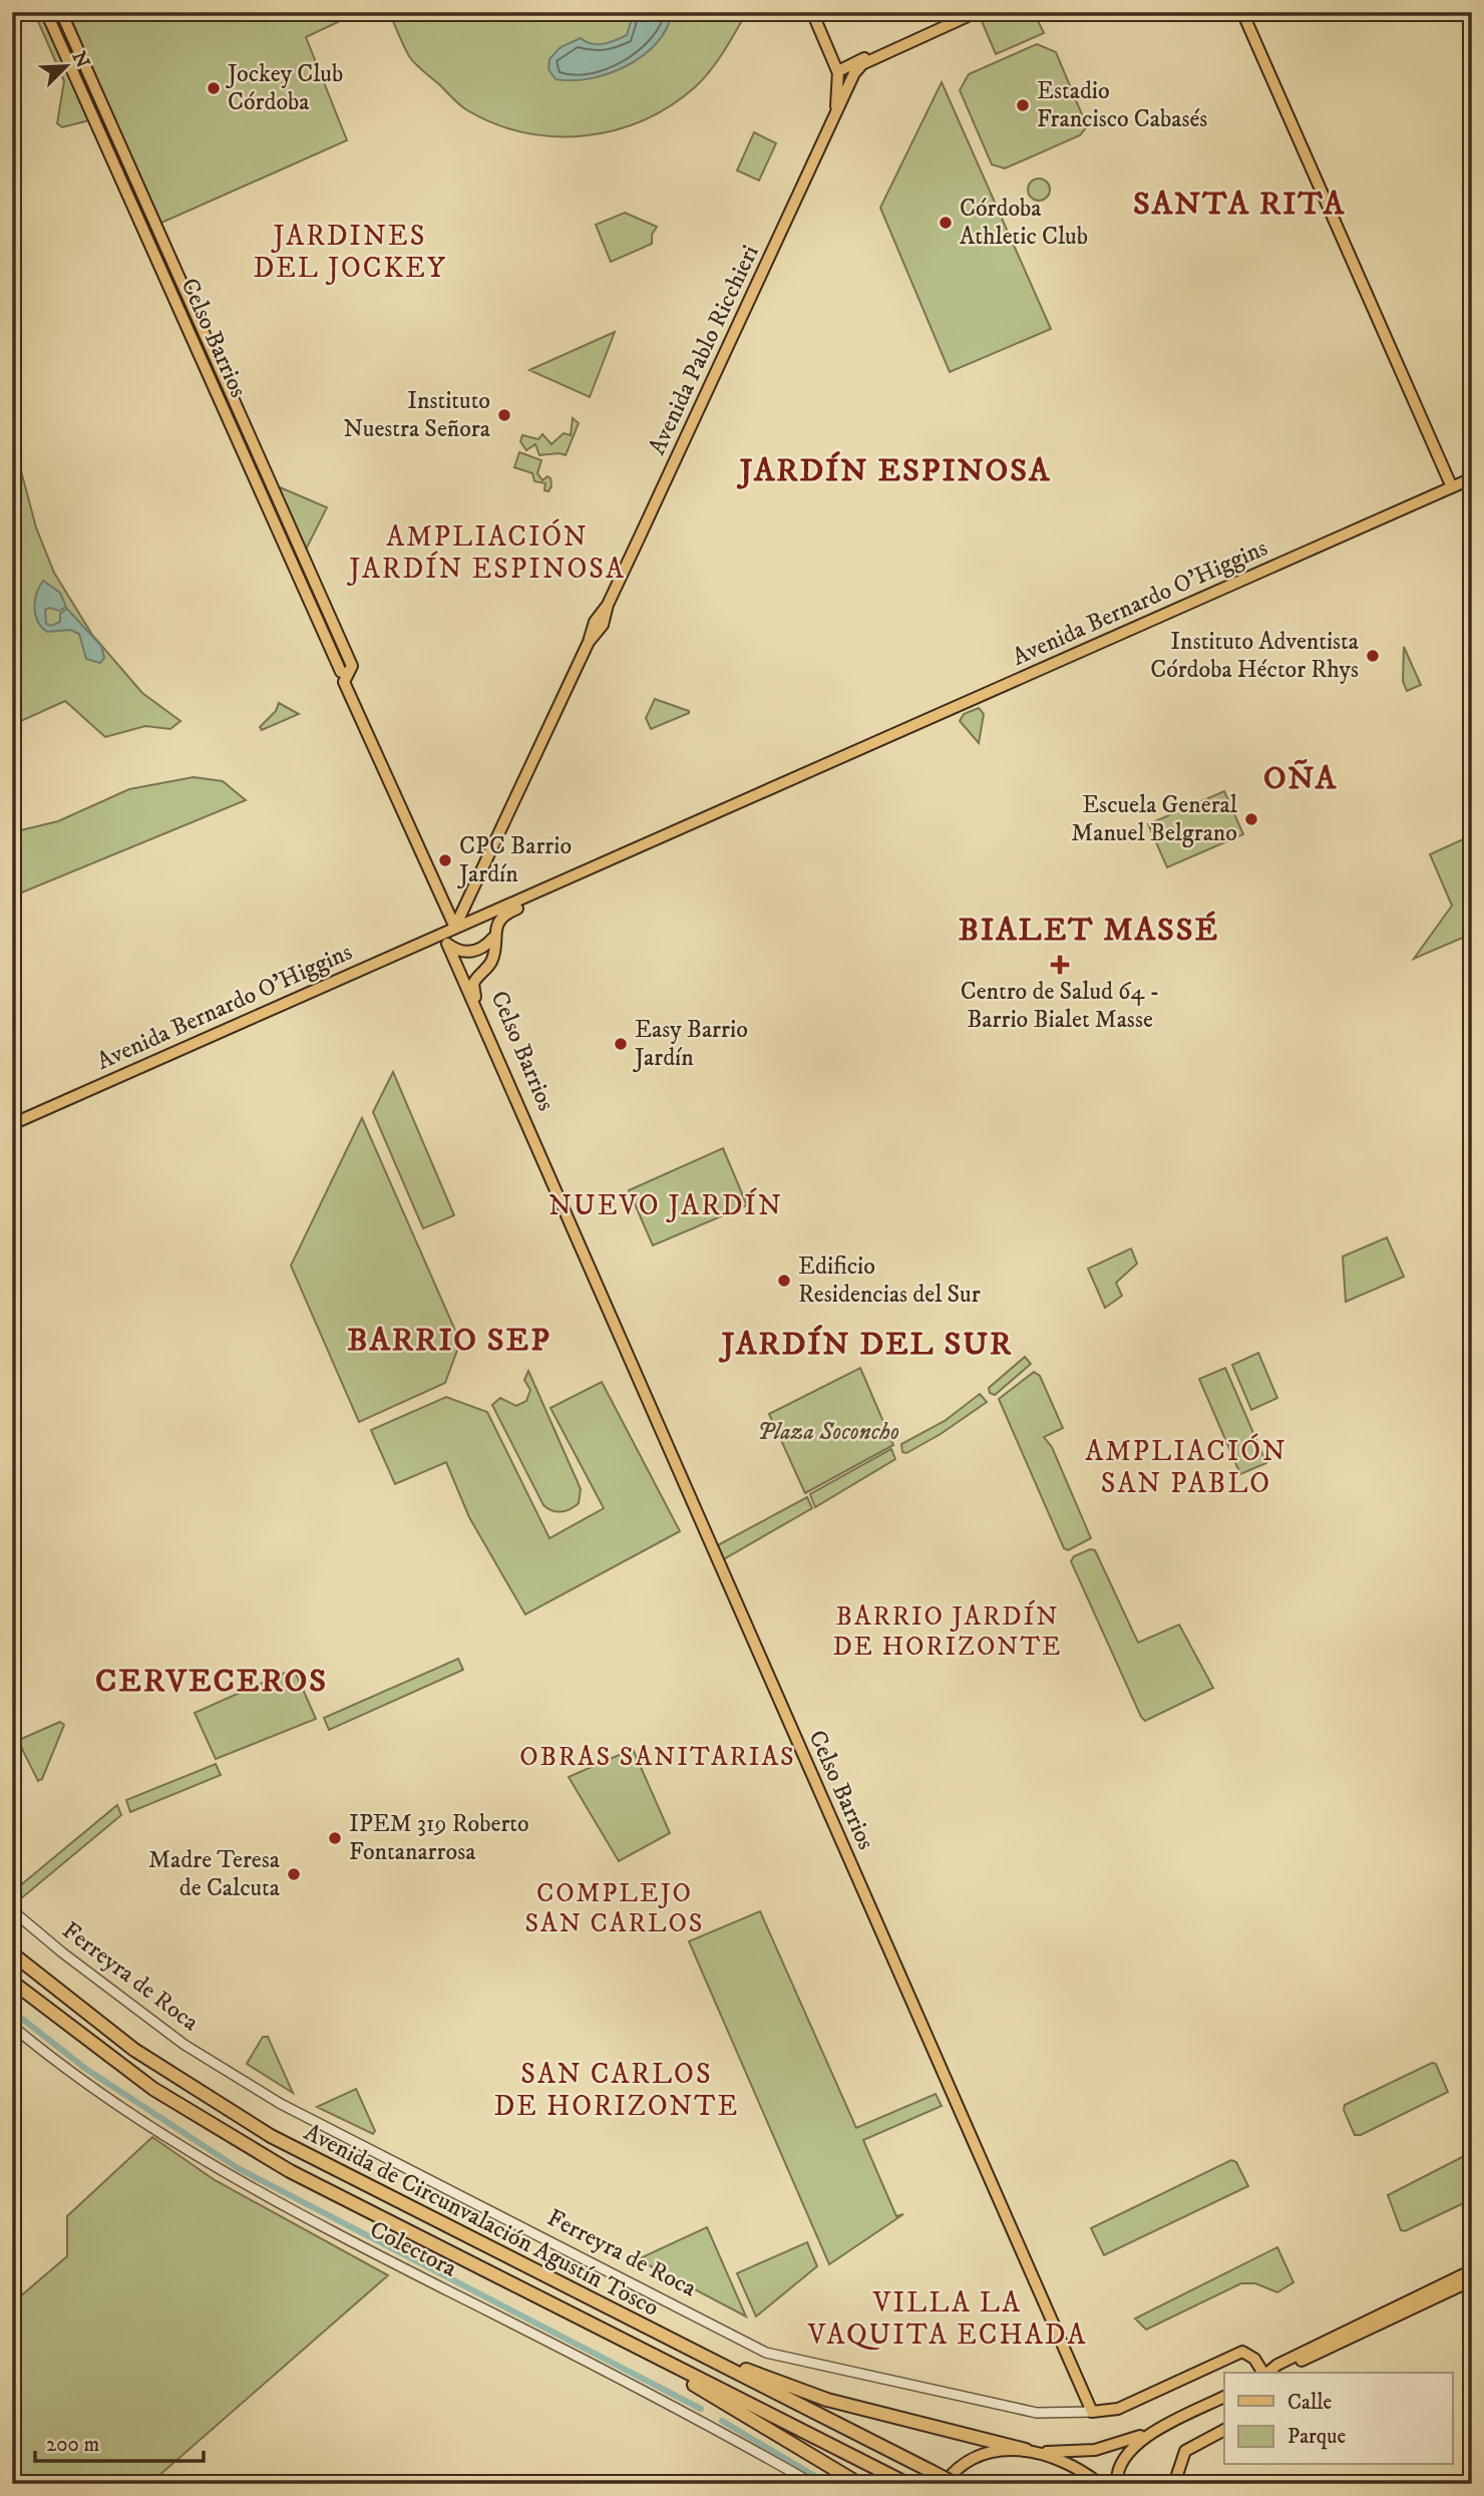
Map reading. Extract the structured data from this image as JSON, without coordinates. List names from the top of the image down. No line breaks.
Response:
{"streets":{"highway":["Avenida de Circunvalación Agustín Tosco"],"main road":["Celso Barrios","Avenida Pablo Ricchieri","Avenida Bernardo O'Higgins","Ferreyra de Roca"],"street":["Colectora"]},"crossings":[["Celso Barrios","Avenida Pablo Ricchieri"],["Celso Barrios","Avenida Bernardo O'Higgins"],["Celso Barrios","Ferreyra de Roca"],["Avenida Pablo Ricchieri","Avenida Bernardo O'Higgins"]],"districts":["SANTA RITA","JARDINES DEL JOCKEY","JARDÍN ESPINOSA","AMPLIACIÓN JARDÍN ESPINOSA","OÑA","BIALET MASSÉ","NUEVO JARDÍN","BARRIO SEP","JARDÍN DEL SUR","AMPLIACIÓN SAN PABLO","BARRIO JARDÍN DE HORIZONTE","CERVECEROS","OBRAS SANITARIAS","COMPLEJO SAN CARLOS","SAN CARLOS DE HORIZONTE","VILLA LA VAQUITA ECHADA"],"parks":["Plaza Soconcho"],"places":{"other":["Jockey Club Córdoba","Estadio Francisco Cabasés","Córdoba Athletic Club","Instituto Nuestra Señora","Instituto Adventista Córdoba Héctor Rhys","Escuela General Manuel Belgrano","CPC Barrio Jardín","Easy Barrio Jardín","Edificio Residencias del Sur","IPEM 319 Roberto Fontanarrosa","Madre Teresa de Calcuta"],"health":["Centro de Salud 64 - Barrio Bialet Masse"]},"legend":["Calle","Parque"],"scale_bar":"200 m","north":"top right"}
